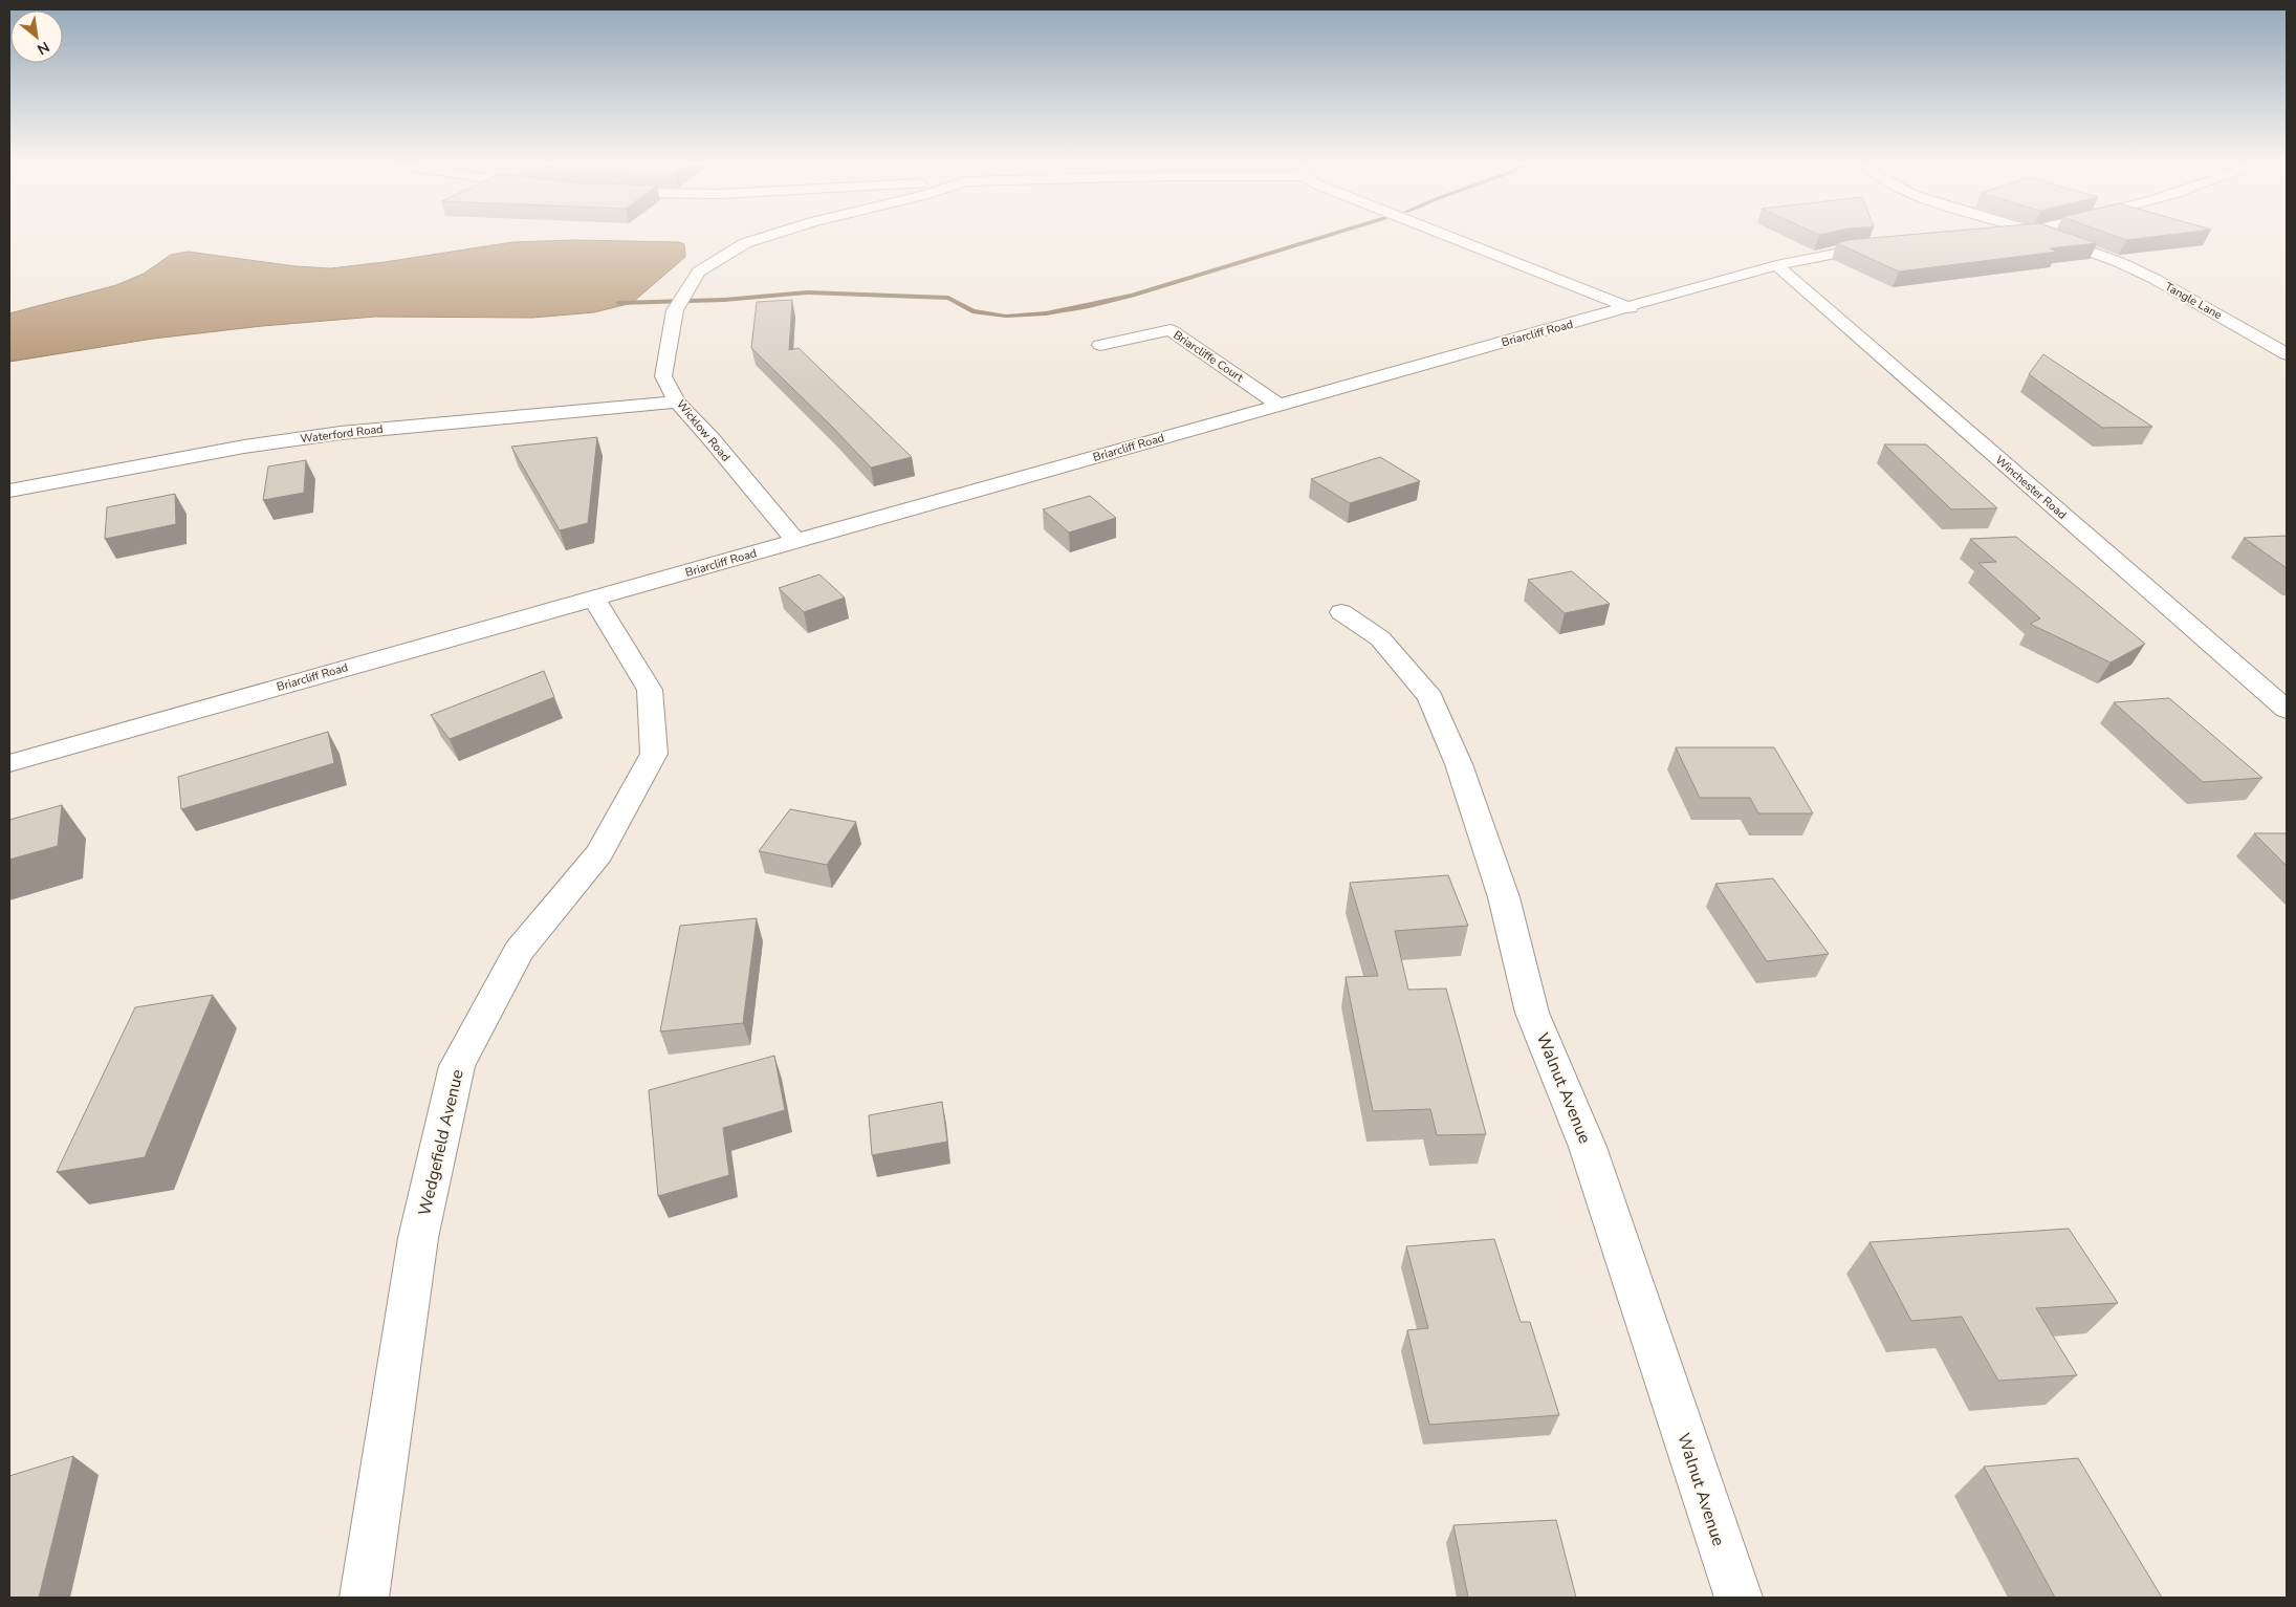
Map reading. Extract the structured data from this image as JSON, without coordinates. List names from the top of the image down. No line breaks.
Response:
{"streets":{"street":["Tangle Lane","Briarcliff Road","Briarcliffe Court","Wicklow Road","Waterford Road","Winchester Road","Walnut Avenue","Wedgefield Avenue"]},"crossings":[["Briarcliff Road","Briarcliffe Court"],["Briarcliff Road","Wicklow Road"],["Briarcliff Road","Winchester Road"],["Briarcliff Road","Wedgefield Avenue"],["Wicklow Road","Waterford Road"]],"north":"bottom right"}
